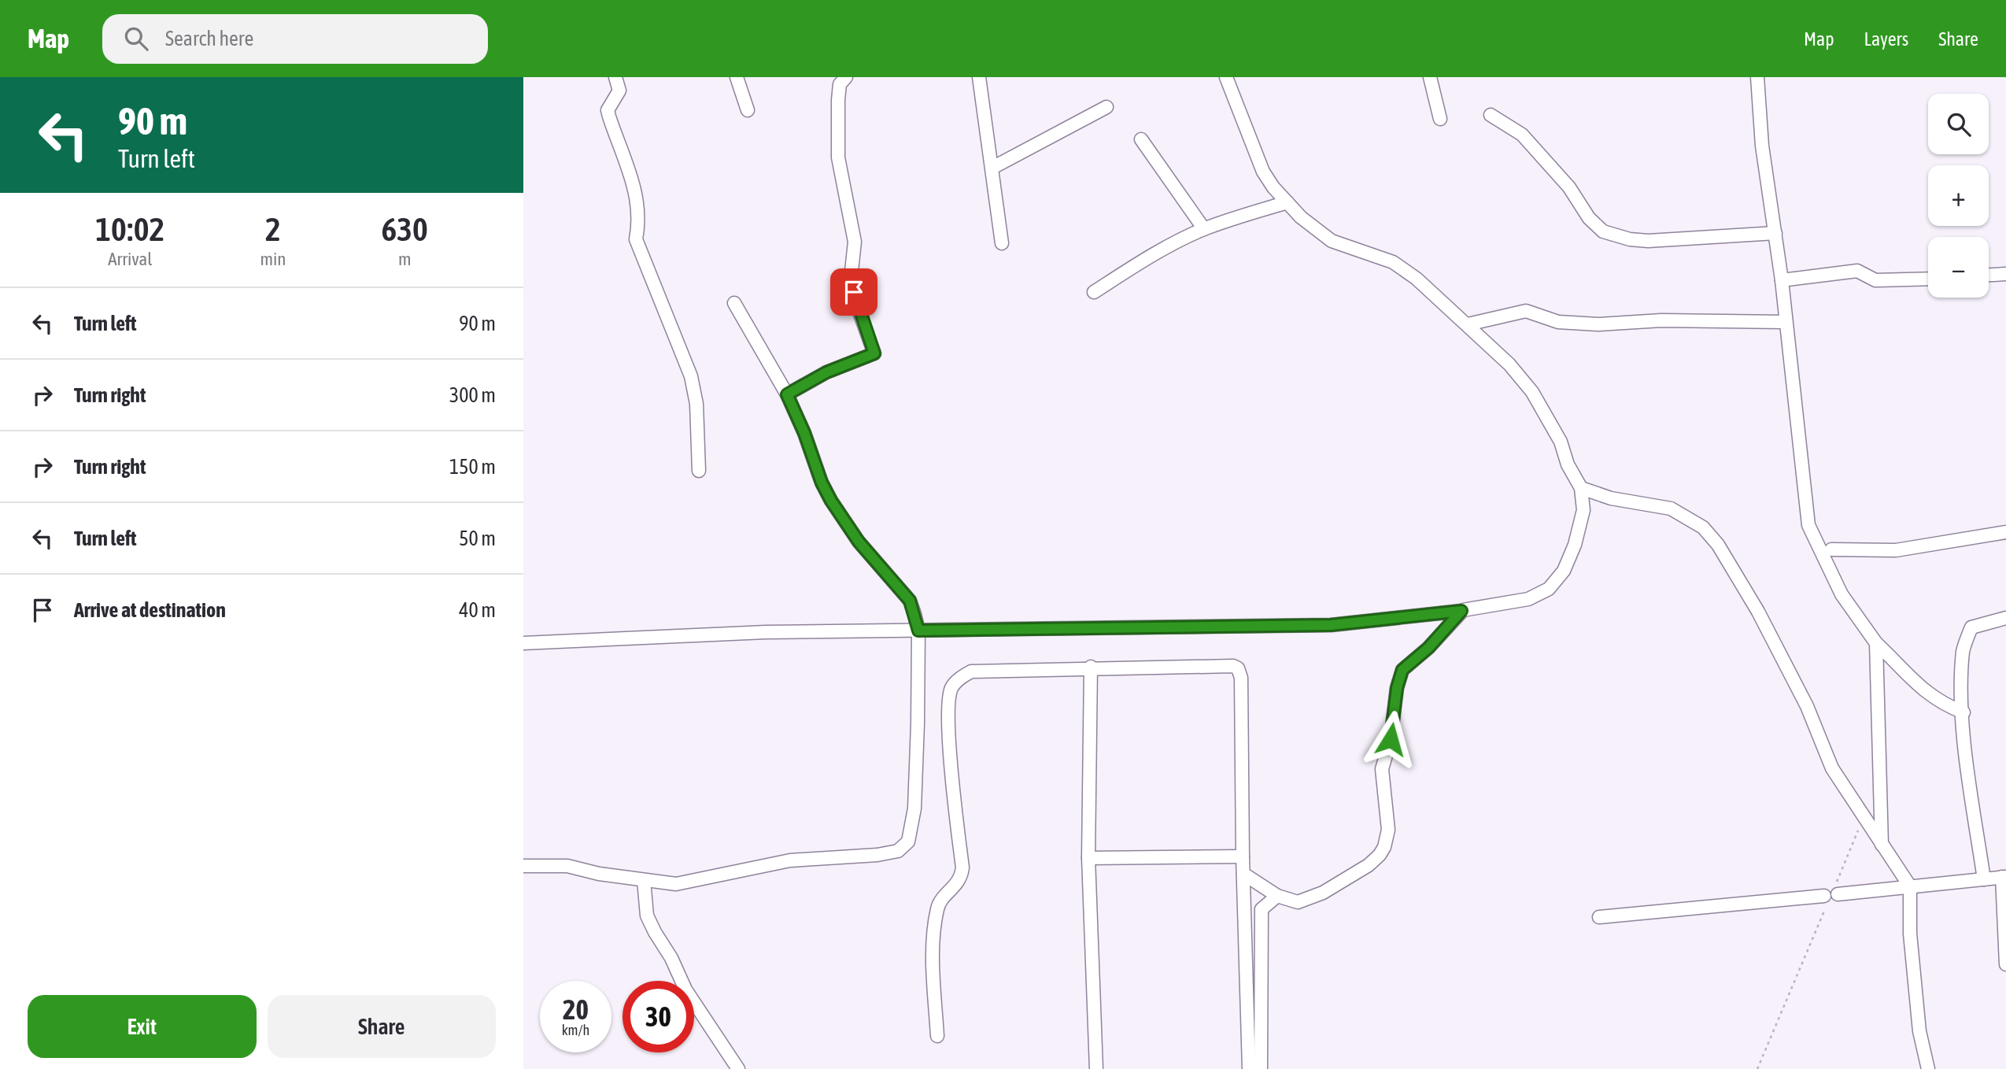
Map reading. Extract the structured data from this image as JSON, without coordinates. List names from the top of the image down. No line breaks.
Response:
{"page":{"header":"Map","search":"Search here","nav":["Map","Layers","Share"],"turn":["90 m","Turn left"],"map_buttons":["+","−"],"eta":["10:02","Arrival","2","min","630","m"],"list":[{"name":"Turn left","value":"90 m"},{"name":"Turn right","value":"300 m"},{"name":"Turn right","value":"150 m"},{"name":"Turn left","value":"50 m"},{"name":"Arrive at destination","value":"40 m"}],"speed":"20 km/h","limit":"30","buttons":["Exit","Share"]}}
